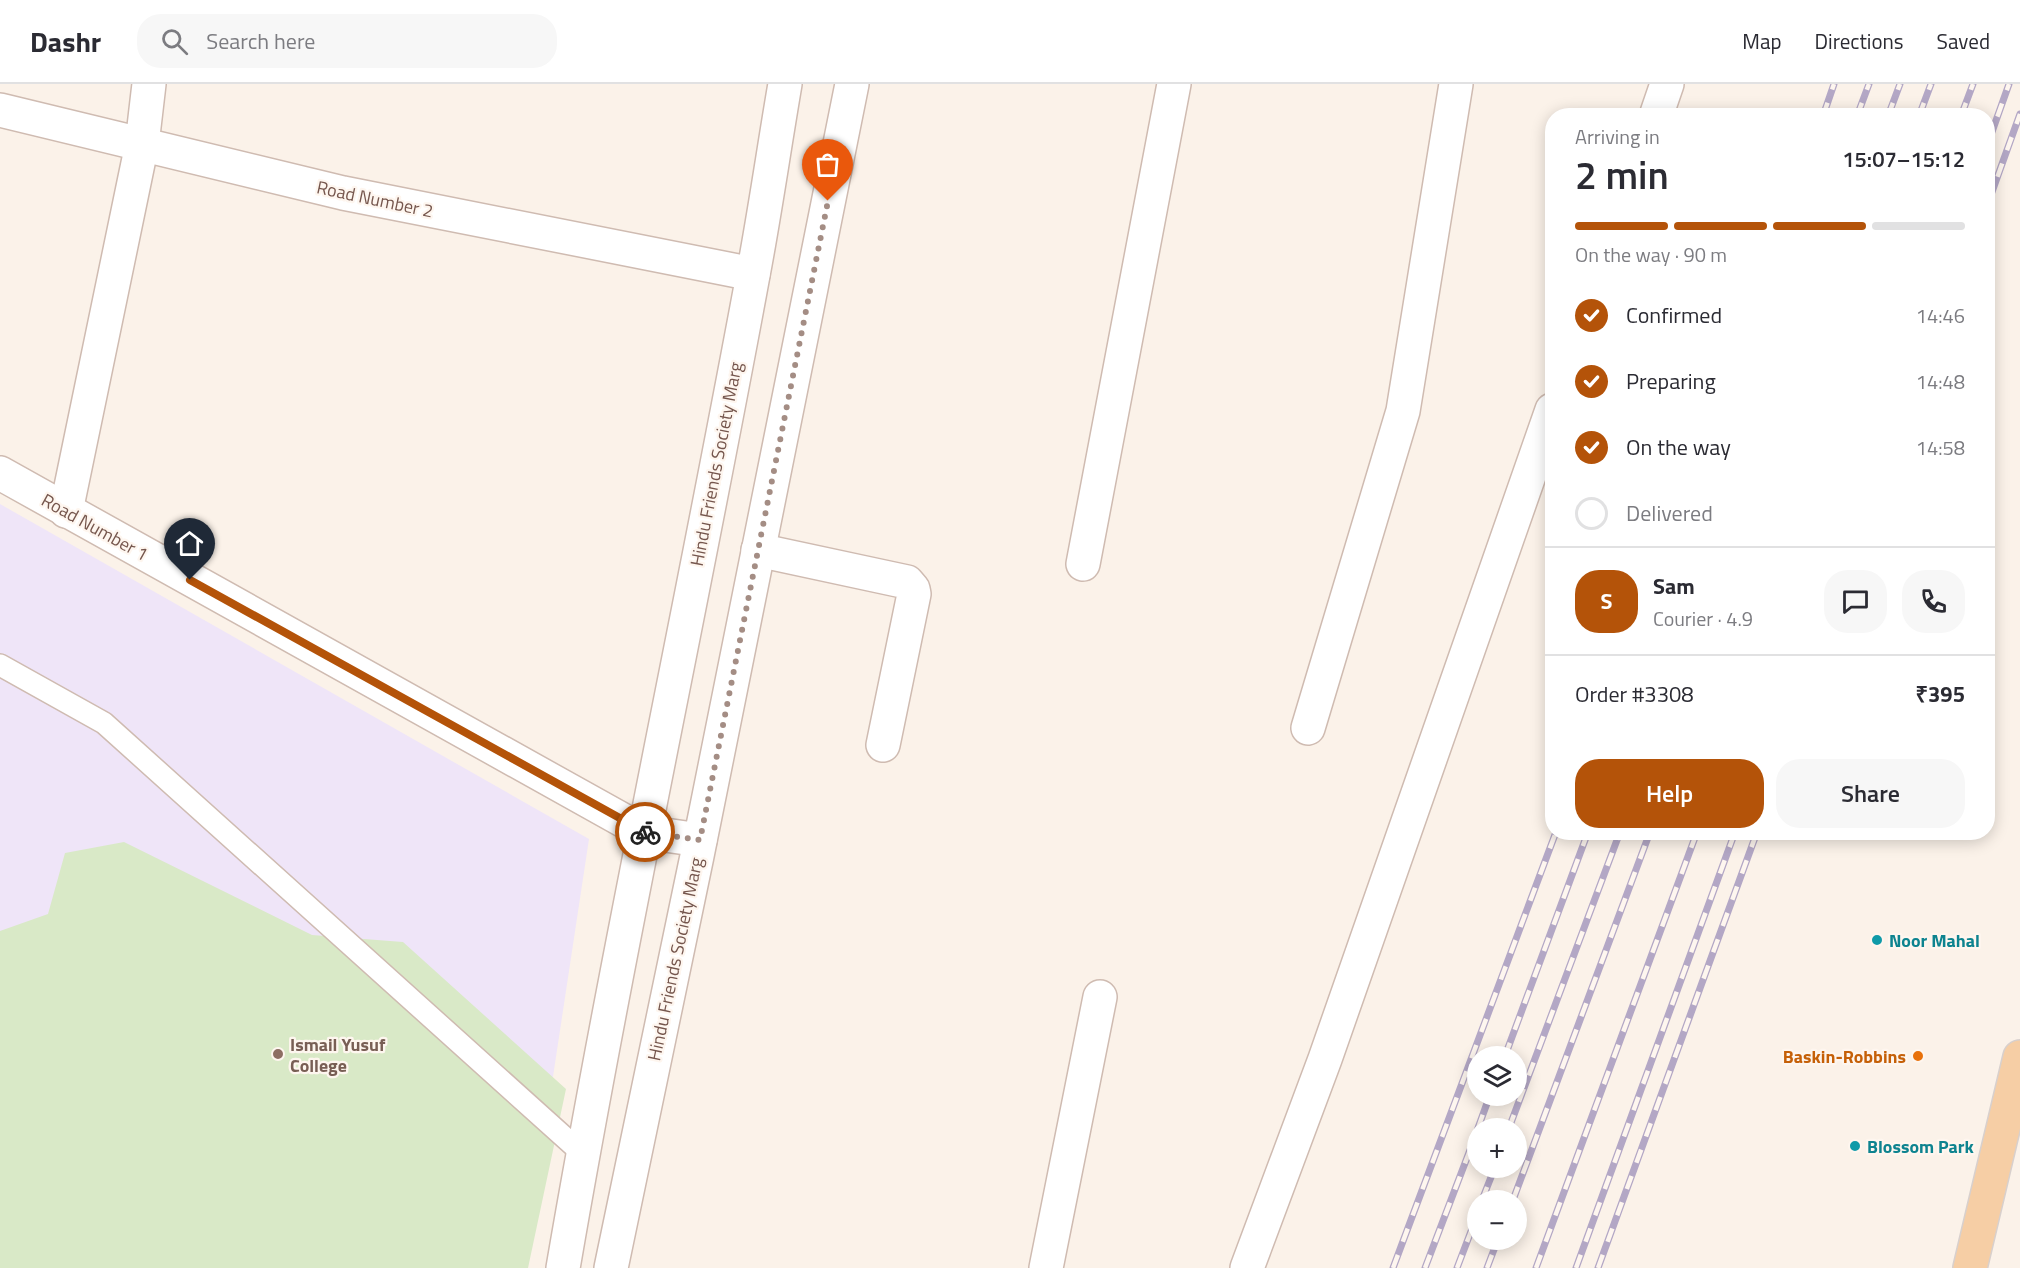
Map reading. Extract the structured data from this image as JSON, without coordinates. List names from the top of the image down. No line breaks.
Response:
{"streets":{"street":["Road Number 2","Hindu Friends Society Marg","Road Number 1"]},"crossings":[["Road Number 2","Hindu Friends Society Marg"],["Hindu Friends Society Marg","Road Number 1"]],"places":["Noor Mahal","Ismail Yusuf College","Baskin-Robbins","Blossom Park"],"page":{"header":"Dashr","search":"Search here","nav":["Map","Directions","Saved"],"heading":["2 min","Arriving in","15:07–15:12"],"panel":["Sam","Courier · 4.9","Order #3308","₹395"],"bar":"On the way · 90 m","list":[["Confirmed","14:46"],["Preparing","14:48"],["On the way","14:58"],"Delivered"],"round":"S","buttons":["Help","Share"],"map_buttons":["+","−"]}}
